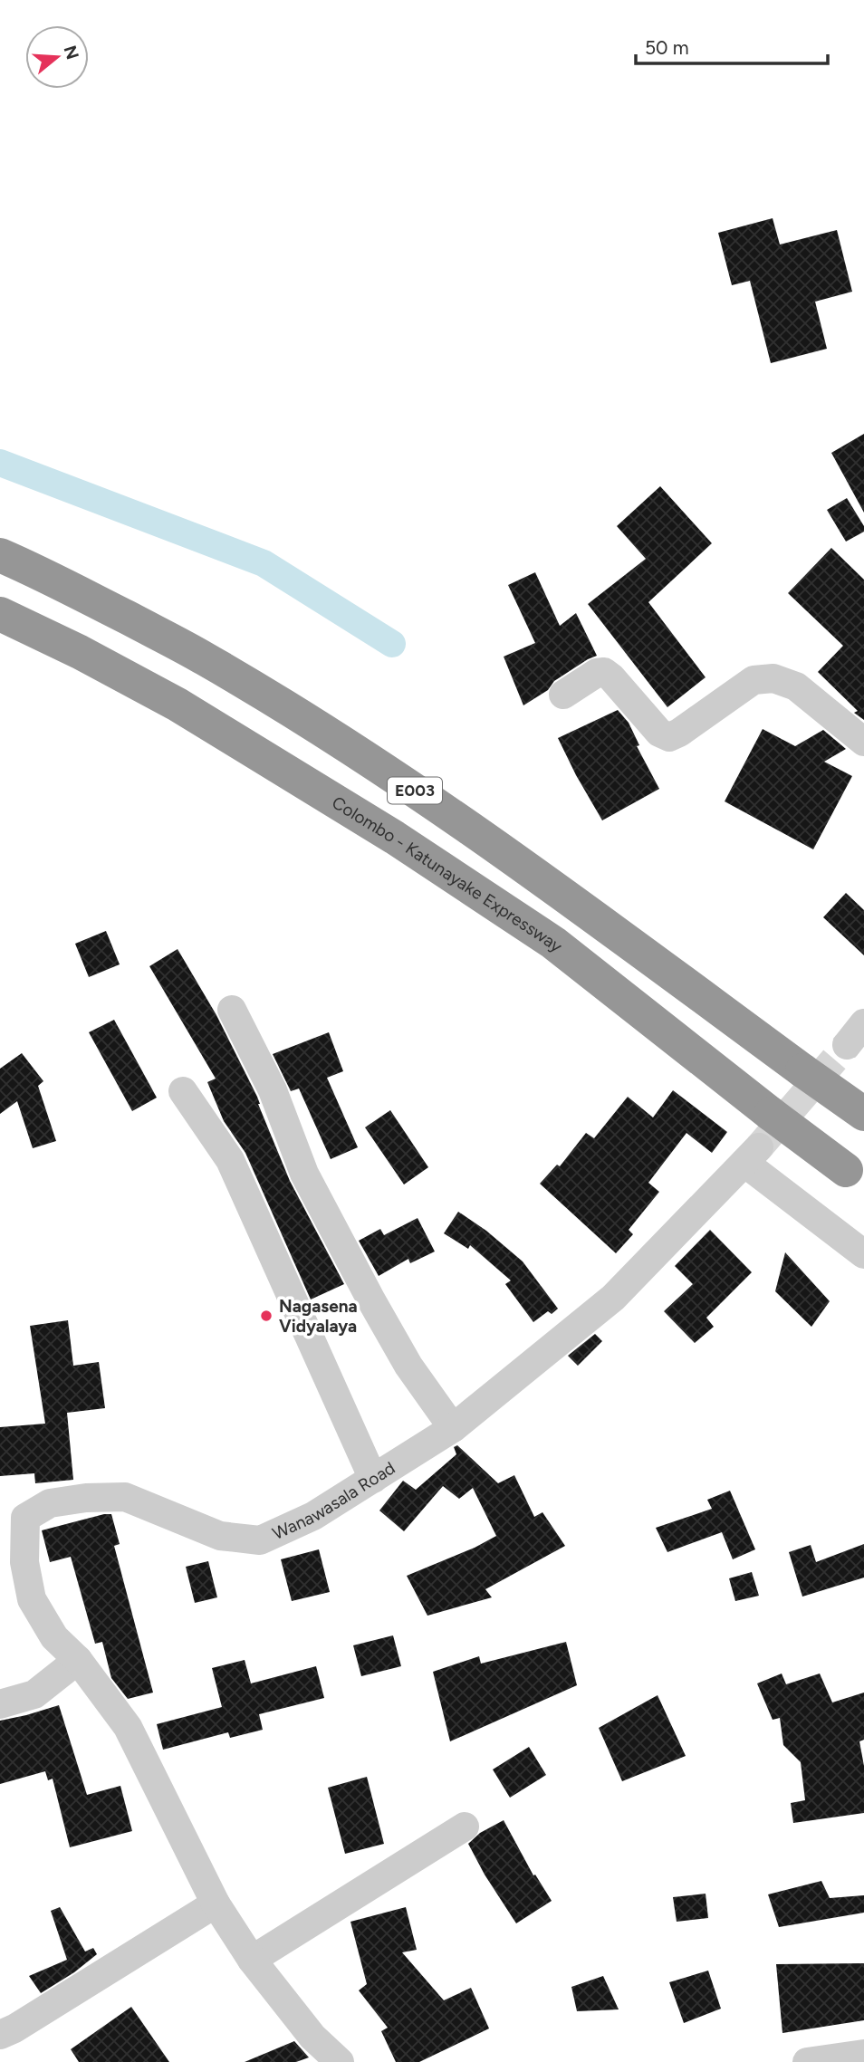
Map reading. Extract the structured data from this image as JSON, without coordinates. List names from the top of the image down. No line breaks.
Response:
{"streets":{"highway":["E003","Colombo - Katunayake Expressway"],"street":["Wanawasala Road"]},"places":["Nagasena Vidyalaya"],"scale_bar":"50 m","north":"right"}
